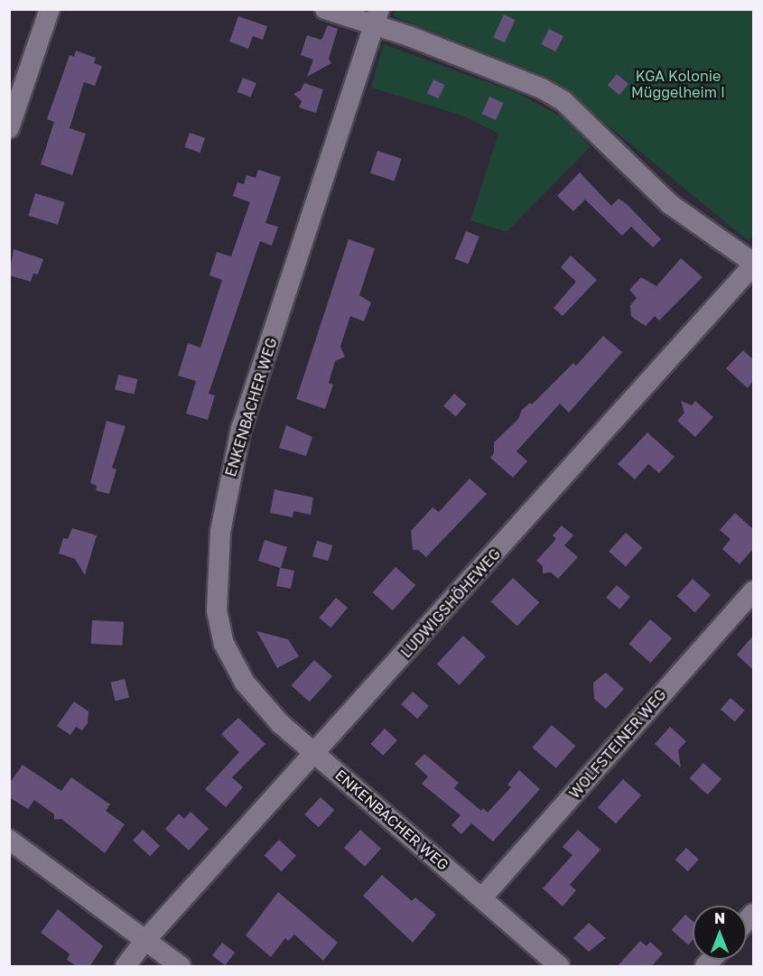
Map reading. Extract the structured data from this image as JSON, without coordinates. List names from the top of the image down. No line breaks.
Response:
{"streets":{"street":["ENKENBACHER WEG","LUDWIGSHÖHEWEG","WOLFSTEINER WEG"]},"crossings":[["ENKENBACHER WEG","LUDWIGSHÖHEWEG"],["ENKENBACHER WEG","WOLFSTEINER WEG"]],"parks":["KGA Kolonie Müggelheim I"],"north":"top"}
